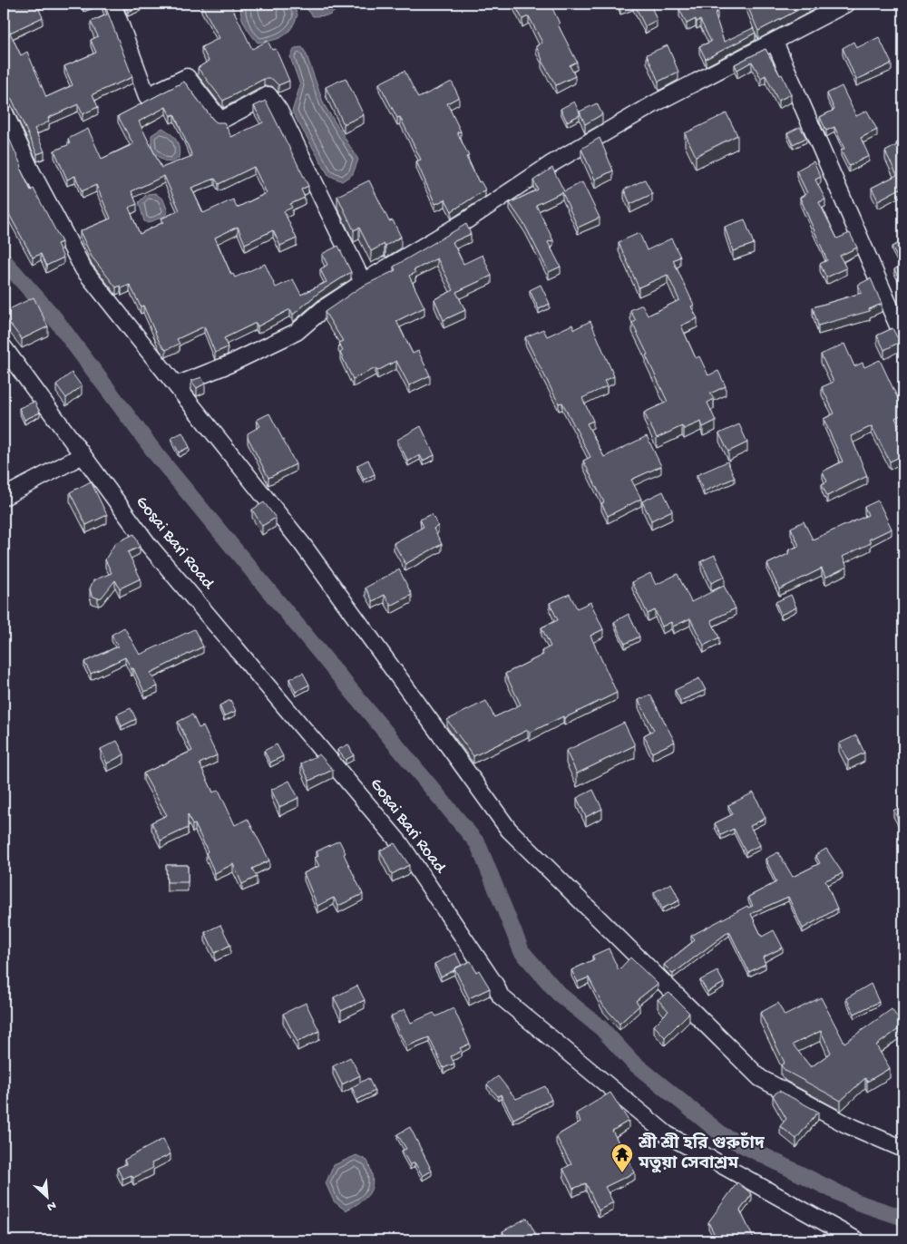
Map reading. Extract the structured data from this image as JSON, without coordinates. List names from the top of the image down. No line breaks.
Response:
{"streets":{"street":["Gosai Bari Road"]},"places":{"temple":["শ্রী শ্রী হরি গুরুচাঁদ মতুয়া সেবাশ্রম"]},"north":"bottom right"}
